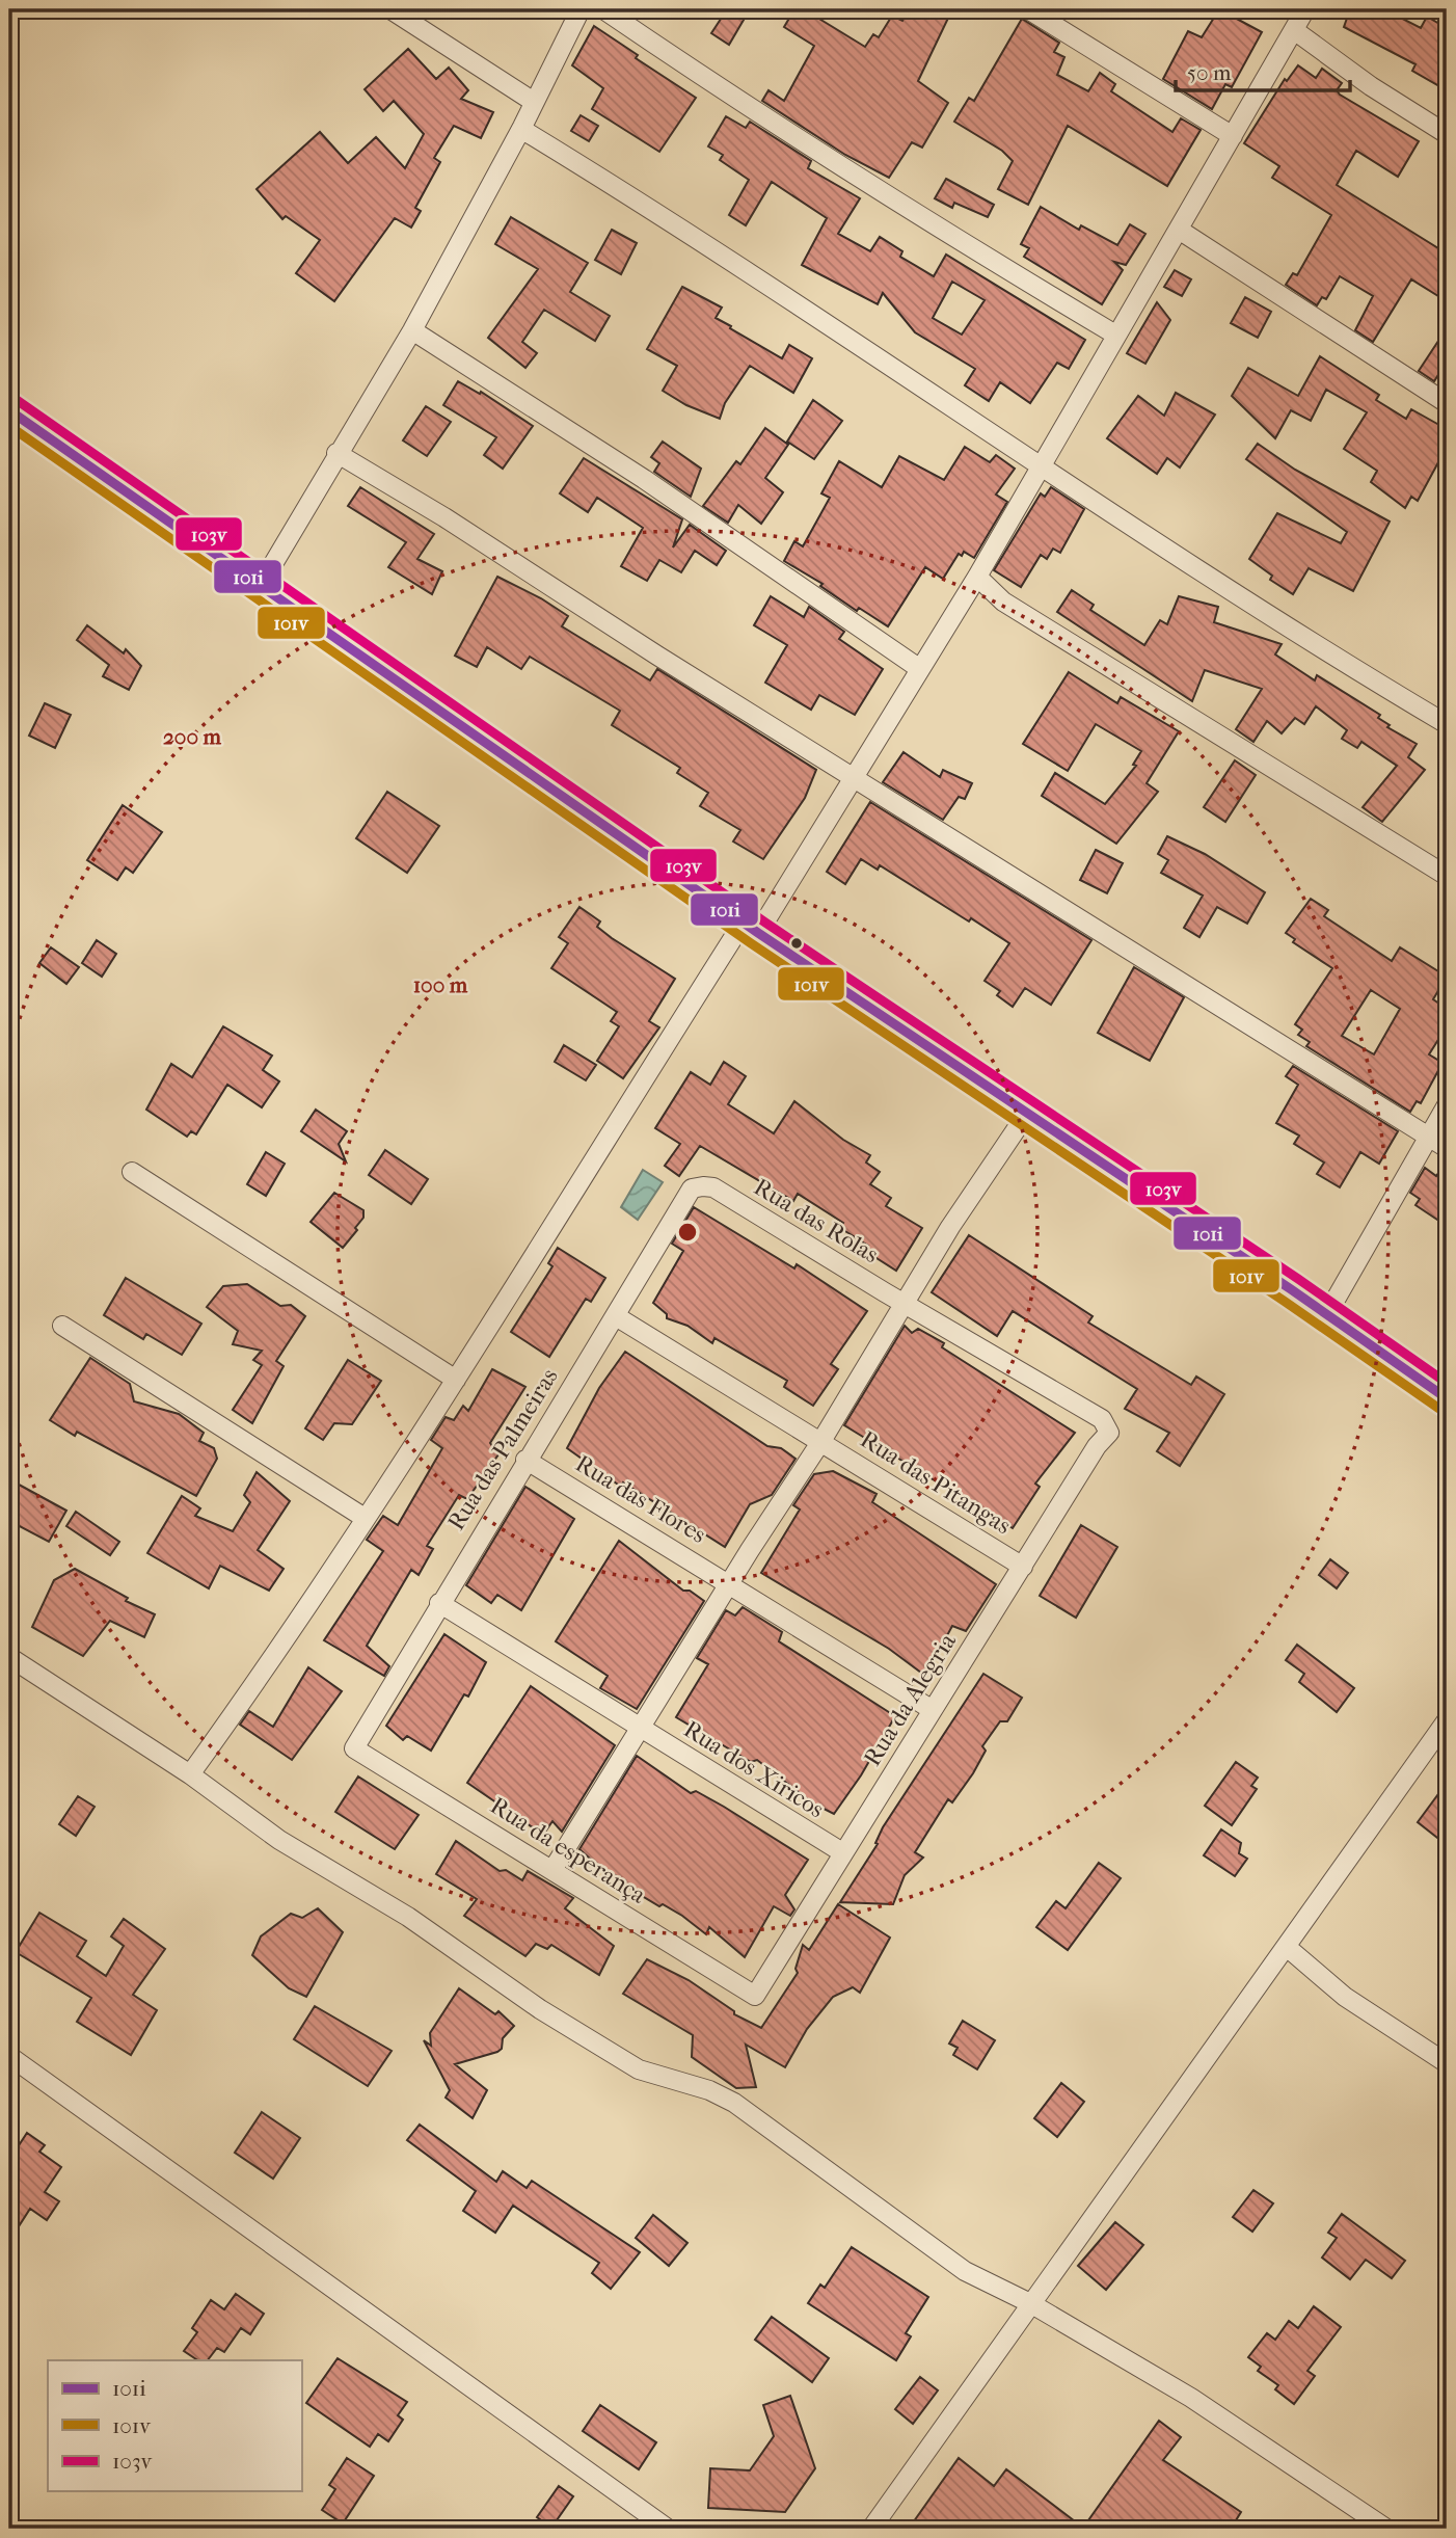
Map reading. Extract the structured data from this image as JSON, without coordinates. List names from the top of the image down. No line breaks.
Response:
{"streets":{"street":["Rua das Rolas","Rua das Palmeiras","Rua das Pitangas","Rua das Flores","Rua da Alegria","Rua dos Xiricos","Rua da esperança"]},"crossings":[["Rua das Rolas","Rua das Palmeiras"],["Rua das Rolas","Rua da Alegria"],["Rua das Palmeiras","Rua das Pitangas"],["Rua das Palmeiras","Rua das Flores"],["Rua das Palmeiras","Rua dos Xiricos"],["Rua das Palmeiras","Rua da esperança"],["Rua das Pitangas","Rua da Alegria"],["Rua das Flores","Rua da Alegria"],["Rua da Alegria","Rua dos Xiricos"],["Rua da Alegria","Rua da esperança"]],"lines":["transit line 103v","transit line 101i","transit line 101v"],"legend":["101i","101v","103v"],"scale_bar":"50 m","rings":["200 m","100 m"]}
